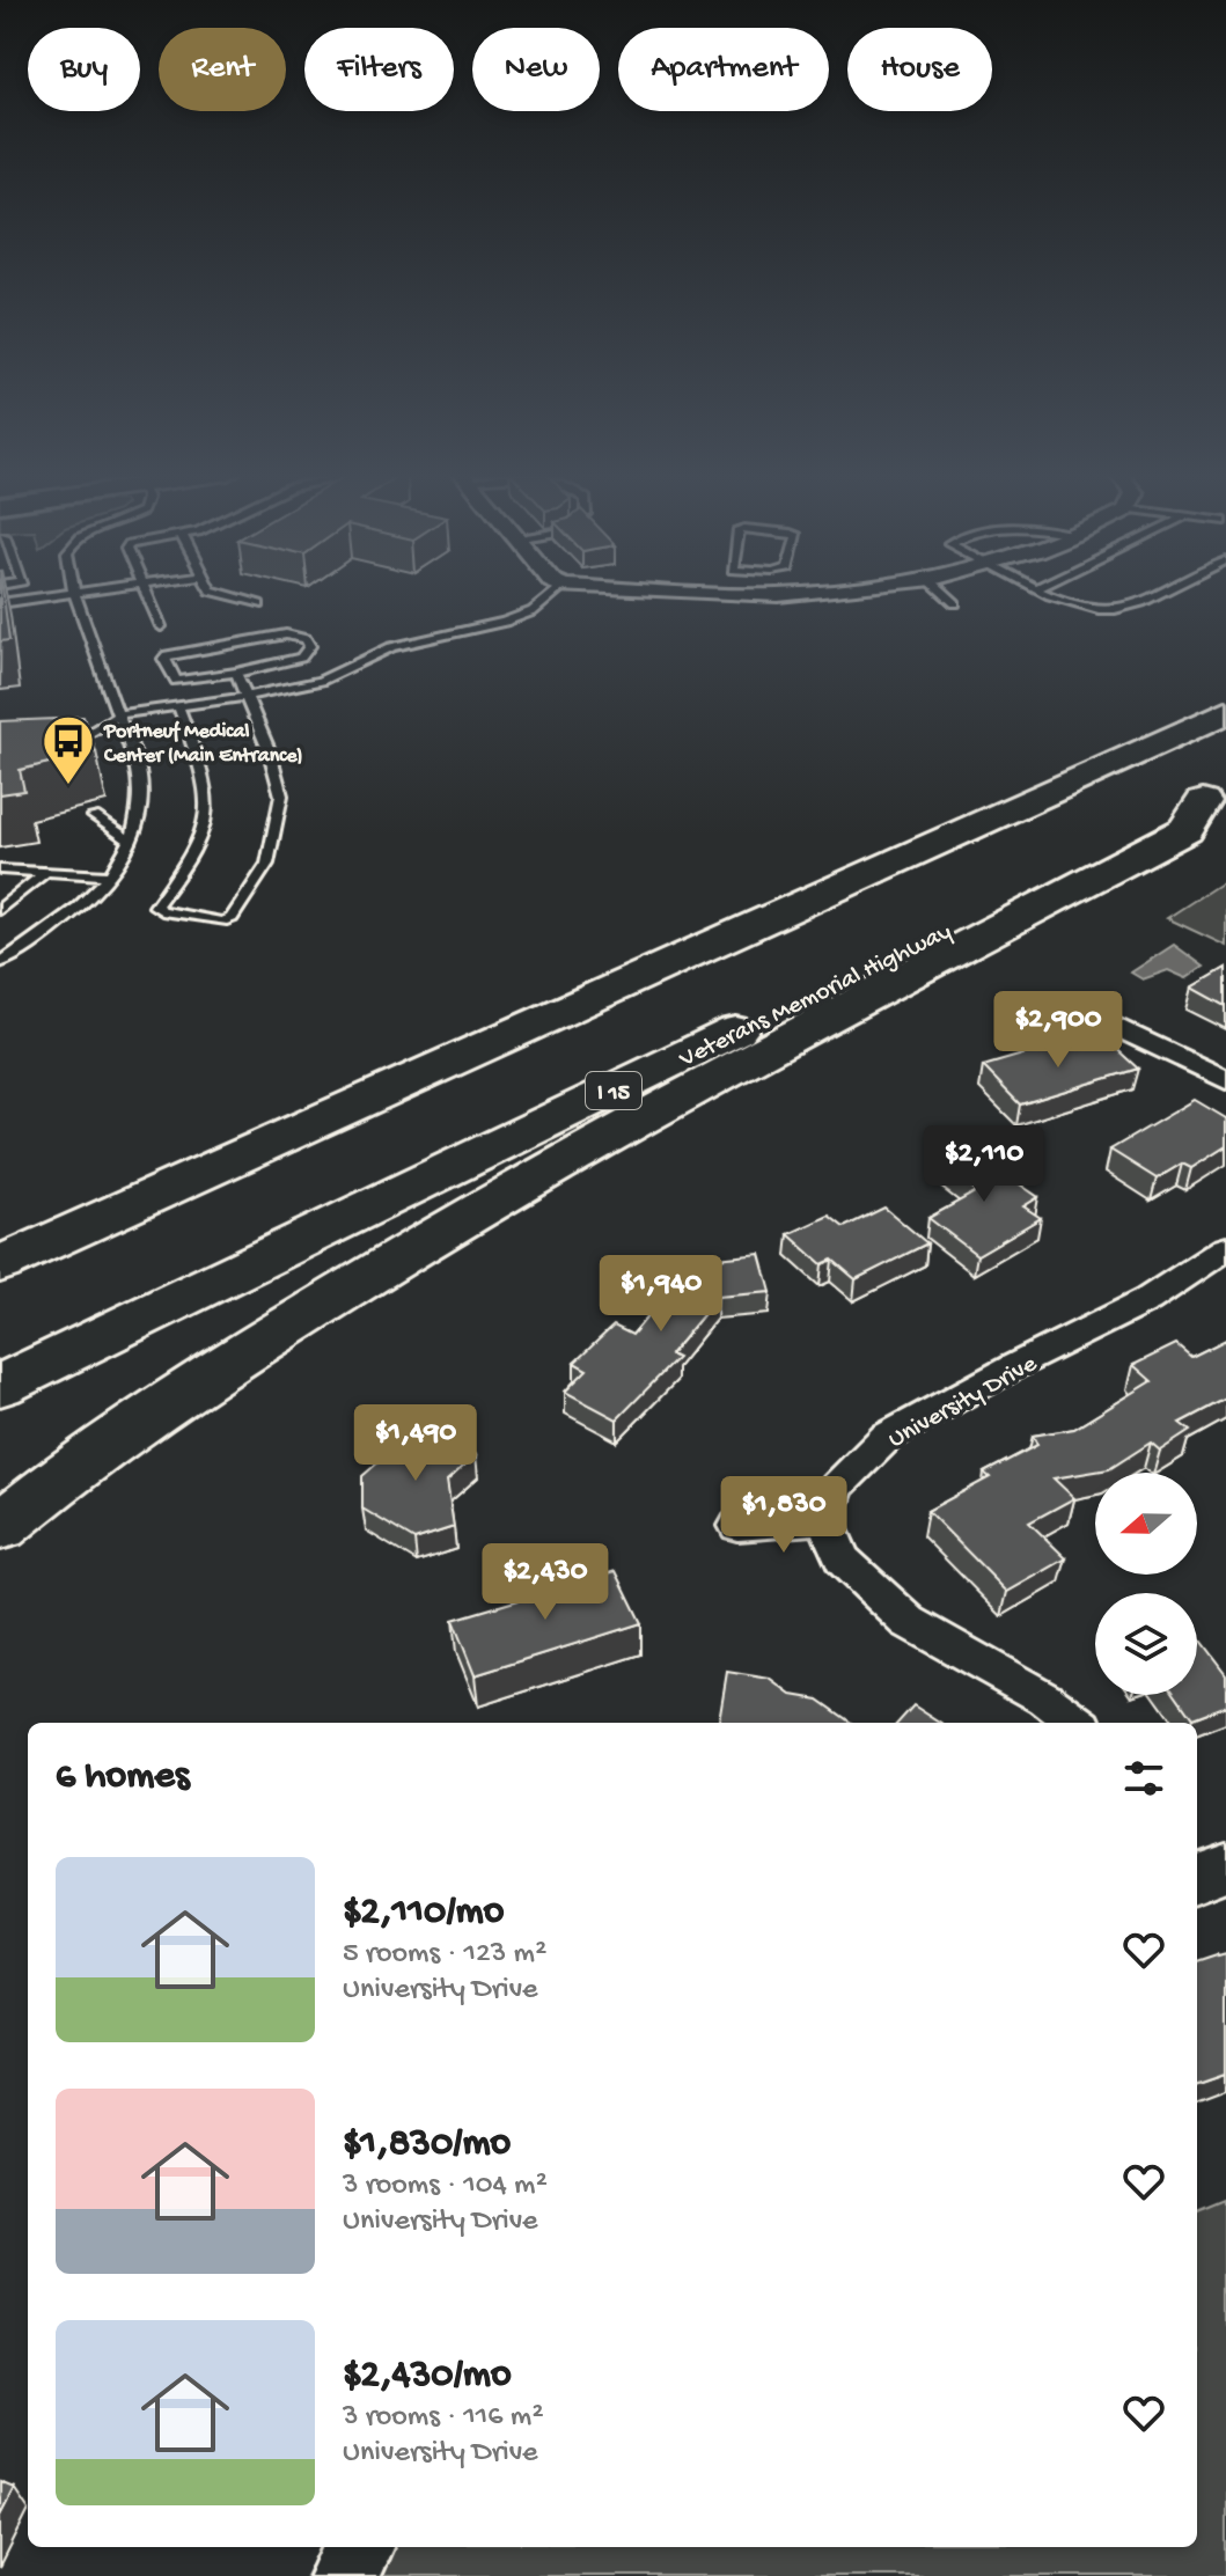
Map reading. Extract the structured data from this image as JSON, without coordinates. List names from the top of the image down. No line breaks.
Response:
{"streets":{"highway":["Veterans Memorial Highway","I 15"],"street":["University Drive"]},"places":{"bus stop":["Portneuf Medical Center (Main Entrance)"]},"north":"left","page":{"chip":["Buy","Rent","Filters","New","Apartment","House"],"price":["$2,900","$2,110","$1,940","$1,490","$1,830","$2,430"],"heading":"6 homes","list":[{"name":"$2,110/mo","note":"5 rooms · 123 m² · University Drive"},{"name":"$1,830/mo","note":"3 rooms · 104 m² · University Drive"},{"name":"$2,430/mo","note":"3 rooms · 116 m² · University Drive"}]}}
